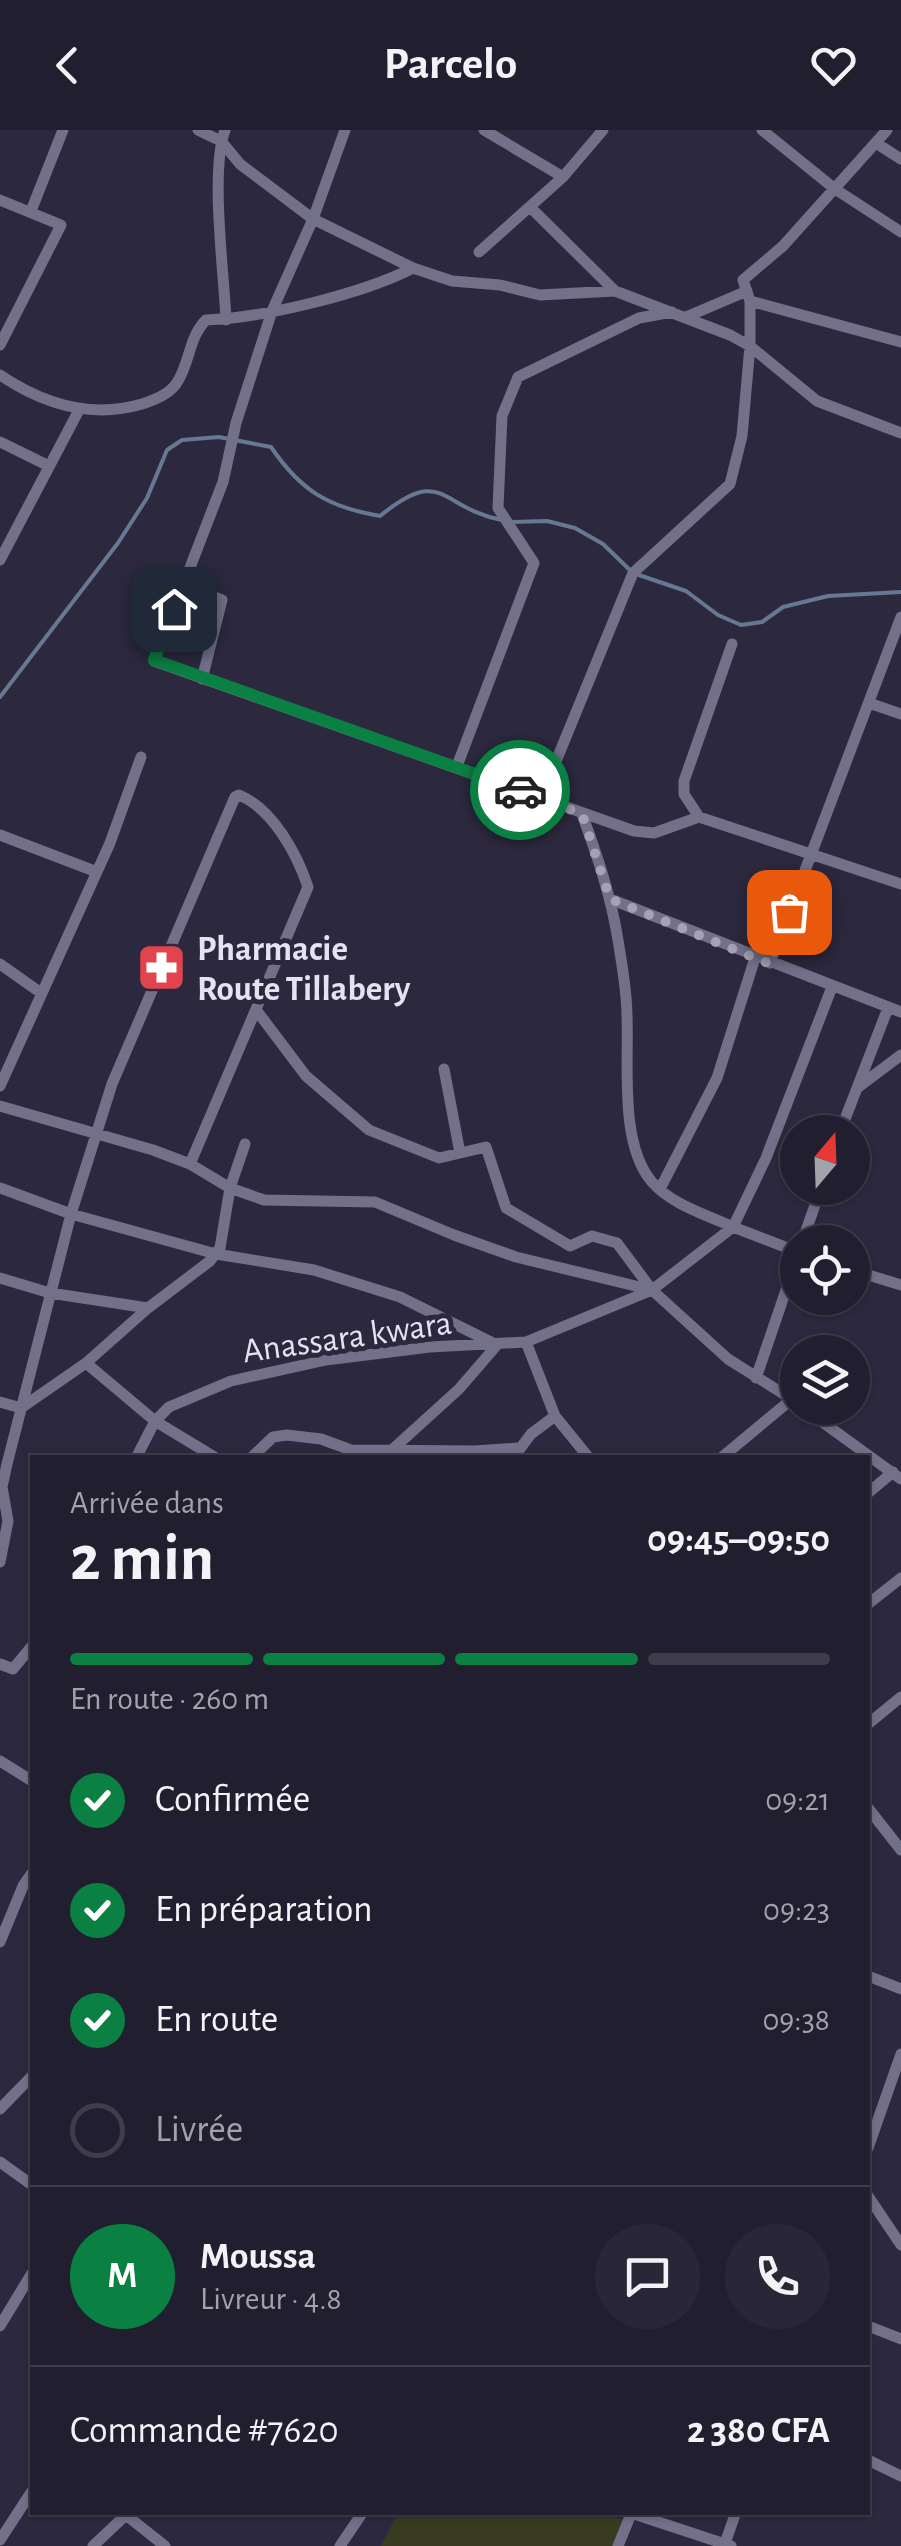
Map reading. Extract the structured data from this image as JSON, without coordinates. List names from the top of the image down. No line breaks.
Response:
{"streets":{"street":["Anassara kwara"]},"places":{"pharmacy":["Pharmacie Route Tillabery"]},"north":"top","page":{"header":"Parcelo","heading":["2 min","Arrivée dans","09:45–09:50"],"panel":["Moussa","Livreur · 4.8","Commande #7620","2 380 CFA"],"bar":"En route · 260 m","list":[["Confirmée","09:21"],["En préparation","09:23"],["En route","09:38"],"Livrée"],"round":"M"}}
